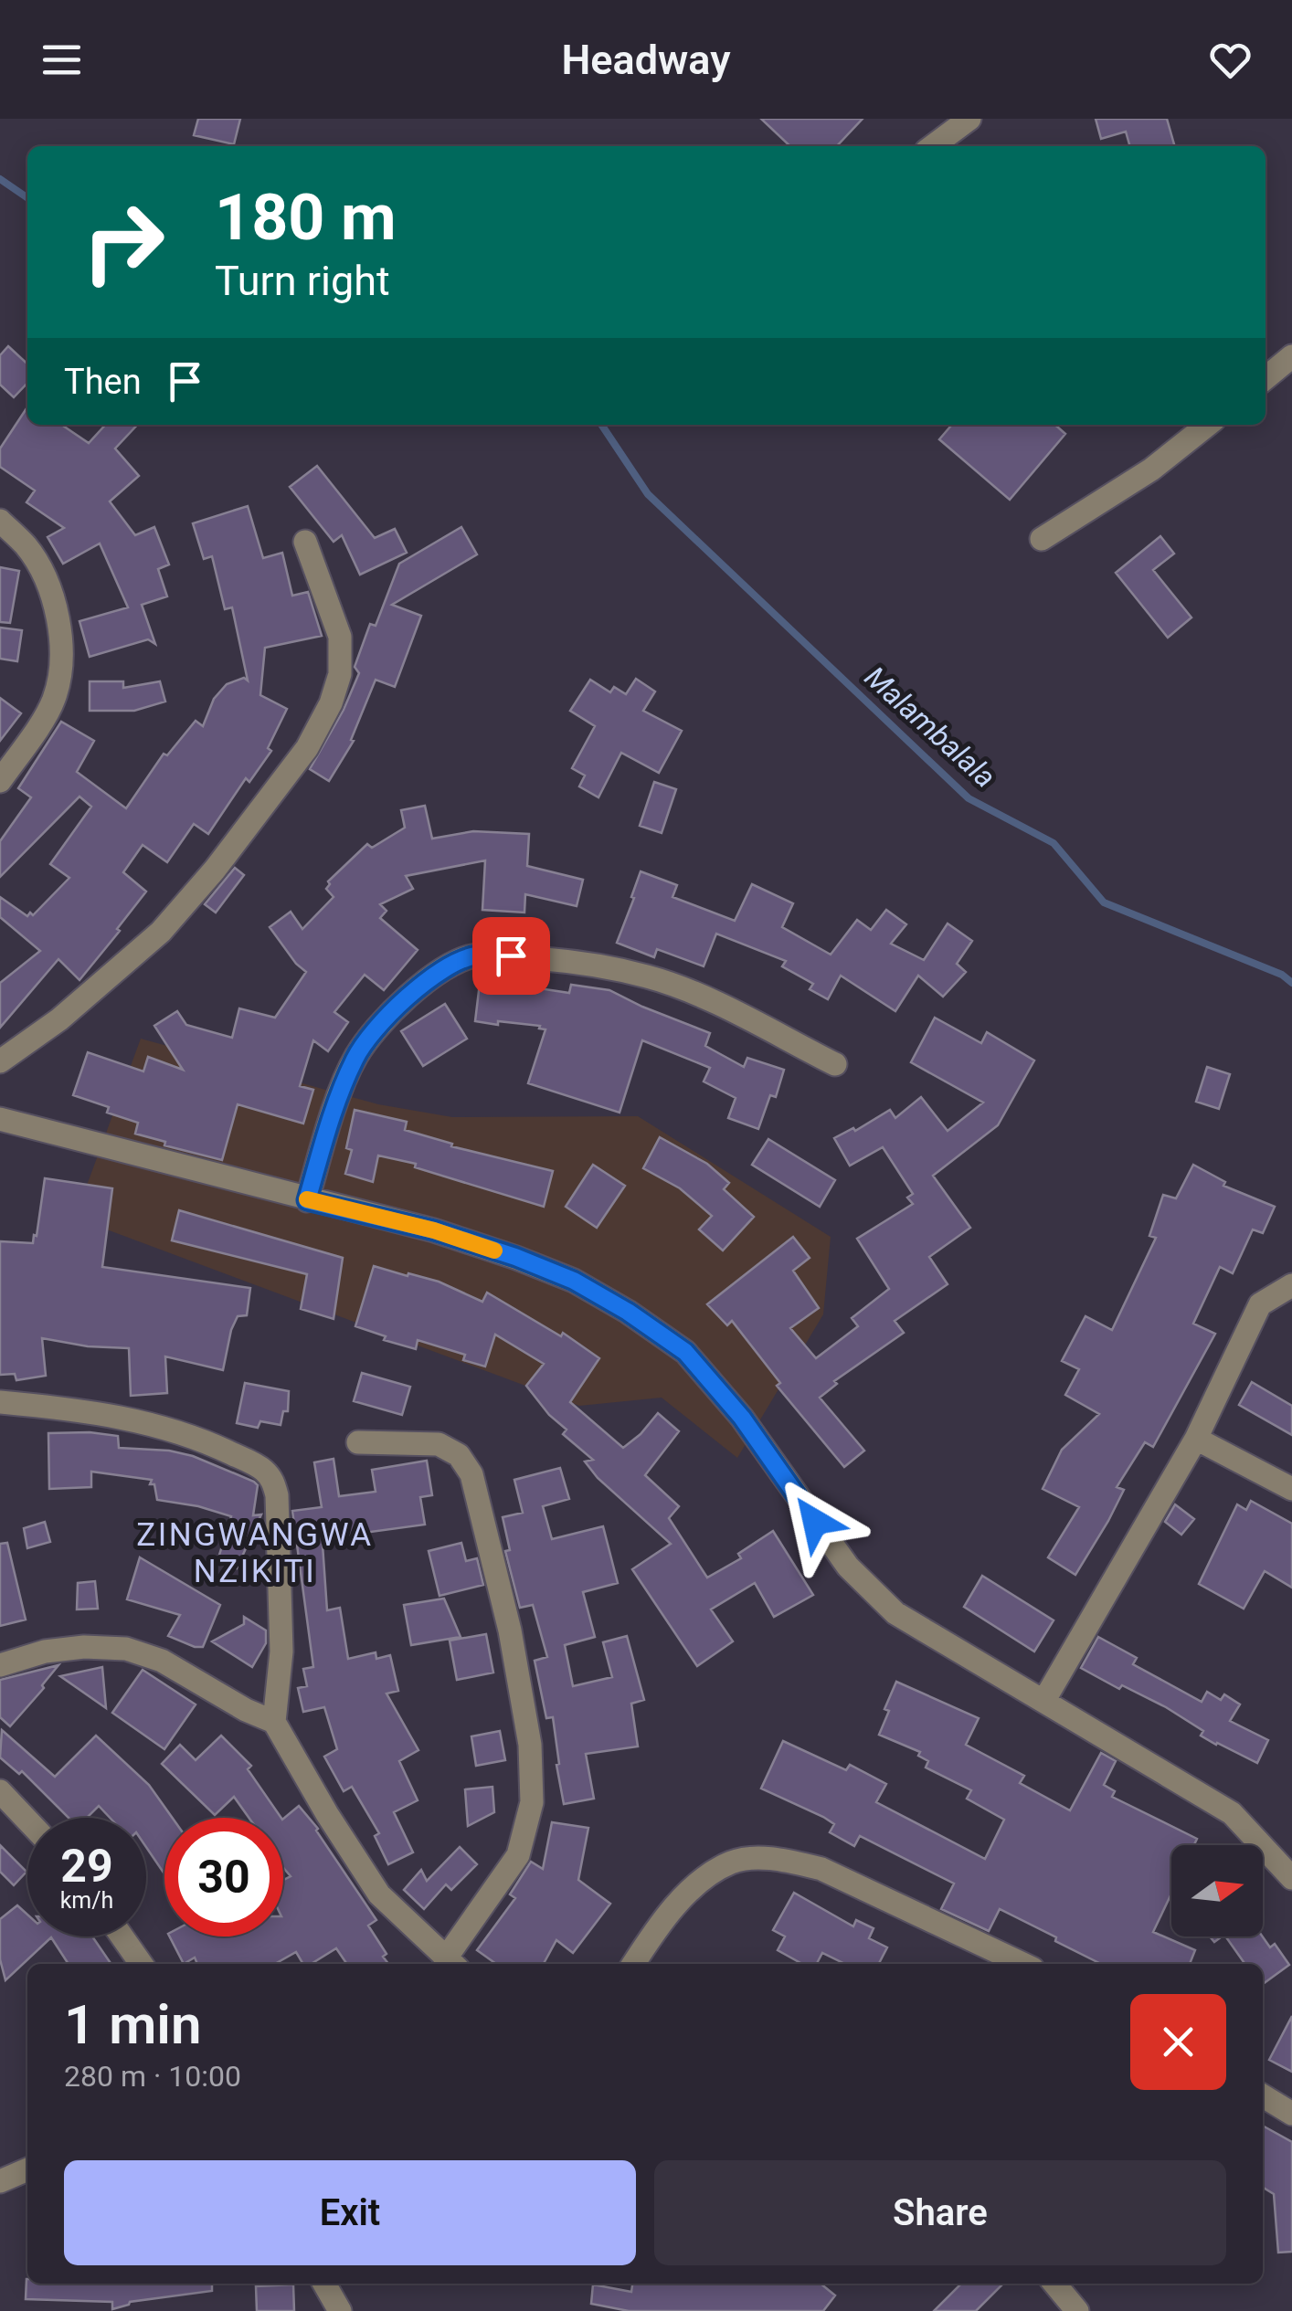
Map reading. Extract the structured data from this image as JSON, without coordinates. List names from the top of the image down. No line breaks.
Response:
{"districts":["ZINGWANGWA NZIKITI"],"water":["Malambalala"],"north":"right","page":{"header":"Headway","turn":["180 m","Turn right"],"then":"Then","speed":"29 km/h","limit":"30","heading":["1 min","280 m · 10:00"],"buttons":["Exit","Share"]}}
